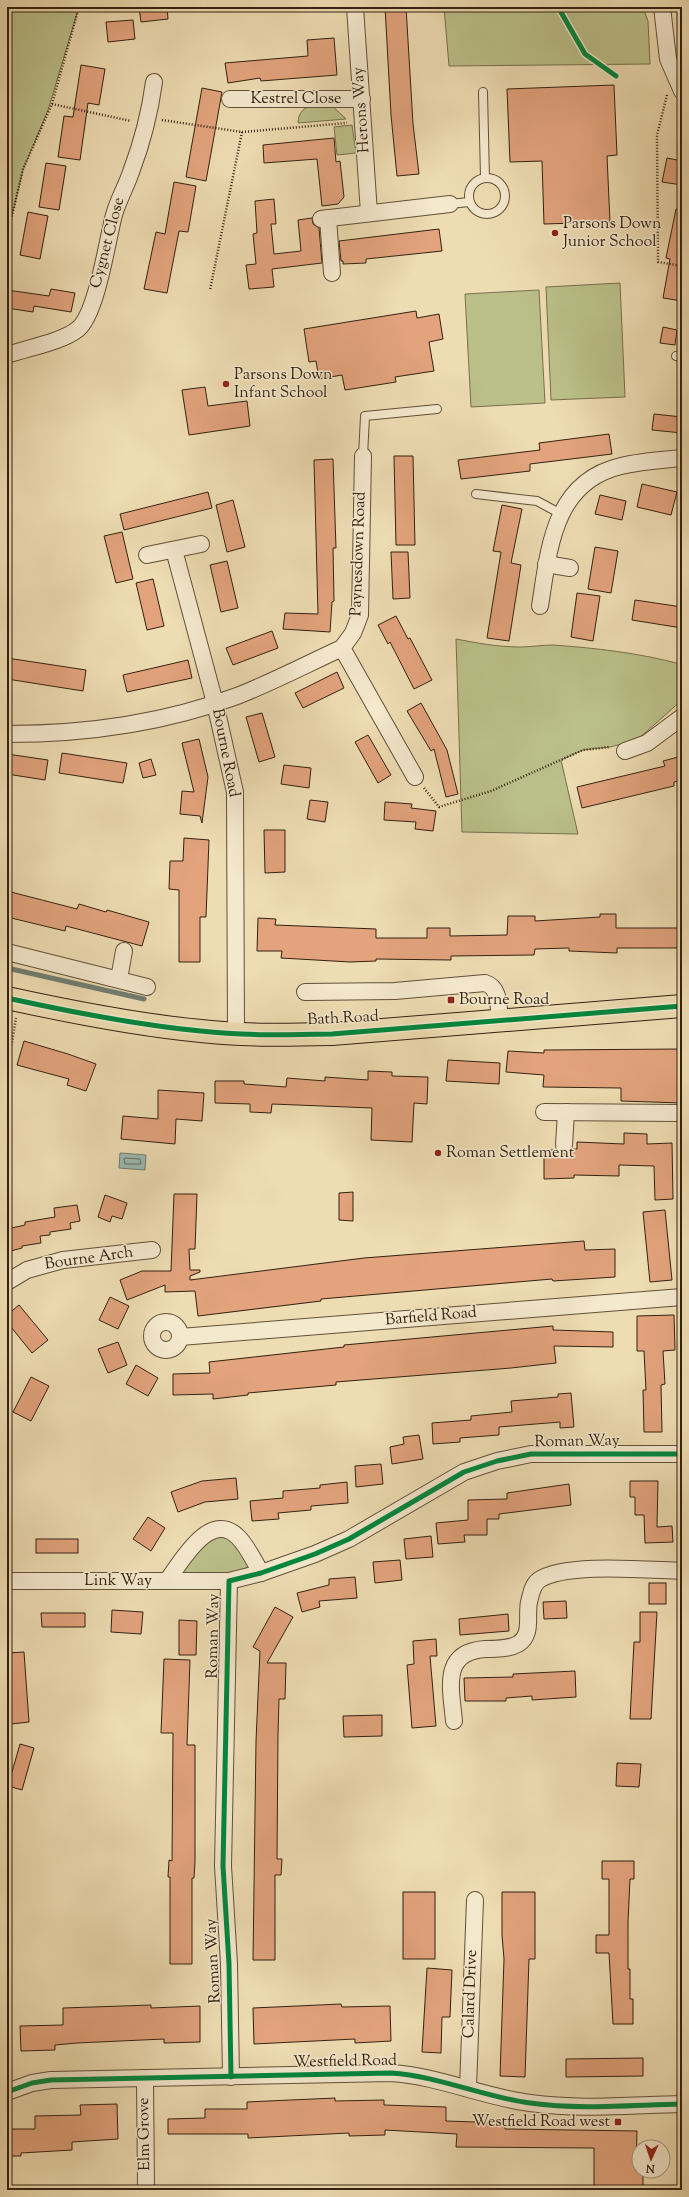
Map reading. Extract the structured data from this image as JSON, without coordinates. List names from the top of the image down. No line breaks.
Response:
{"streets":{"main road":["Bath Road"],"street":["Kestrel Close","Herons Way","Cygnet Close","Paynesdown Road","Bourne Road","Bourne Arch","Barfield Road","Roman Way","Link Way","Calard Drive","Westfield Road","Elm Grove"]},"crossings":[["Kestrel Close","Herons Way"],["Bourne Road","Bath Road"],["Roman Way","Link Way"],["Roman Way","Westfield Road"],["Calard Drive","Westfield Road"],["Westfield Road","Elm Grove"]],"places":{"other":["Parsons Down Junior School","Parsons Down Infant School","Roman Settlement"],"transit":["Bourne Road","Westfield Road west"]},"north":"bottom"}
